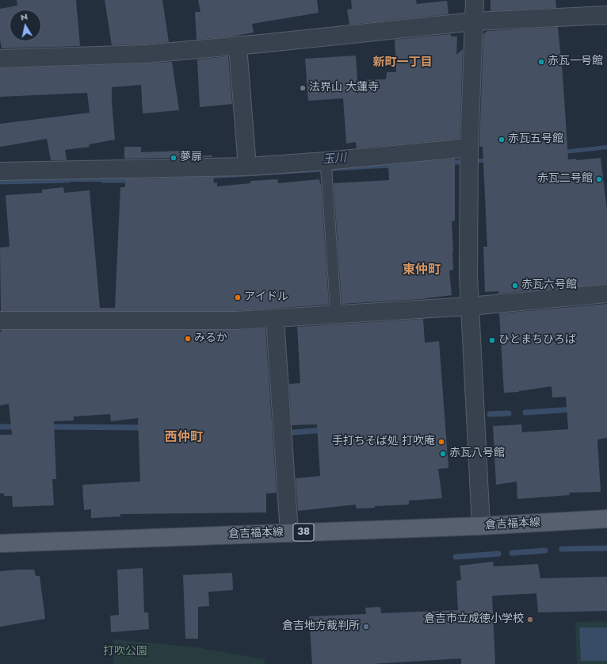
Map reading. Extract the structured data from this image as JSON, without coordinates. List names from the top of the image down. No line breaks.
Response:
{"streets":{"main road":["倉吉福本線","38"]},"districts":["新町一丁目","東仲町","西仲町"],"water":["玉川"],"parks":["打吹公園"],"places":["赤瓦一号館","法界山 大蓮寺","赤瓦五号館","夢扉","赤瓦二号館","赤瓦六号館","アイドル","みるか","ひとまちひろば","手打ちそば処 打吹庵","赤瓦八号館","倉吉市立成徳小学校","倉吉地方裁判所"],"north":"top"}
